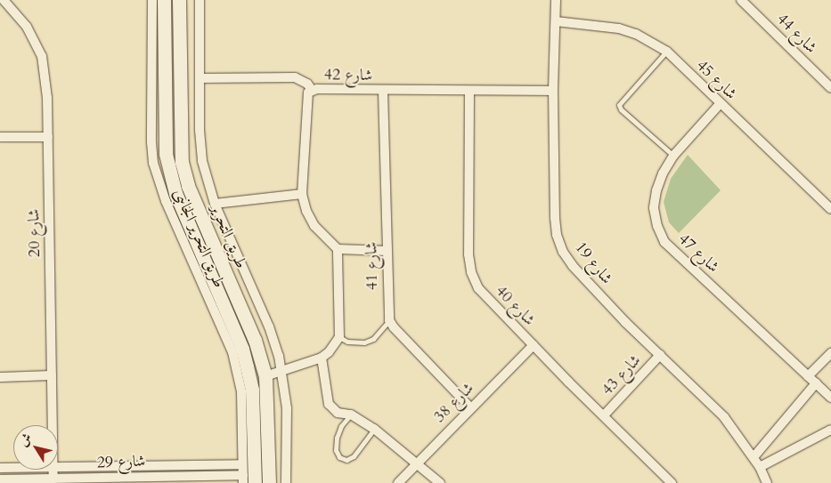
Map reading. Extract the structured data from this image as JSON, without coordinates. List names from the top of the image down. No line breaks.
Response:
{"streets":{"street":["شارع 44","شارع 42","شارع 45","شارع 20","طريق التحرير","طريق التحرير الجانبى","شارع 47","شارع 19","شارع 41","شارع 40","شارع 43","شارع 38","شارع 29"]},"crossings":[["شارع 42","شارع 19"],["شارع 42","شارع 41"],["شارع 42","شارع 40"],["شارع 45","شارع 47"],["شارع 45","شارع 19"],["شارع 20","شارع 29"],["طريق التحرير الجانبى","شارع 29"],["شارع 19","شارع 43"],["شارع 40","شارع 43"],["شارع 40","شارع 38"]],"north":"top left"}
